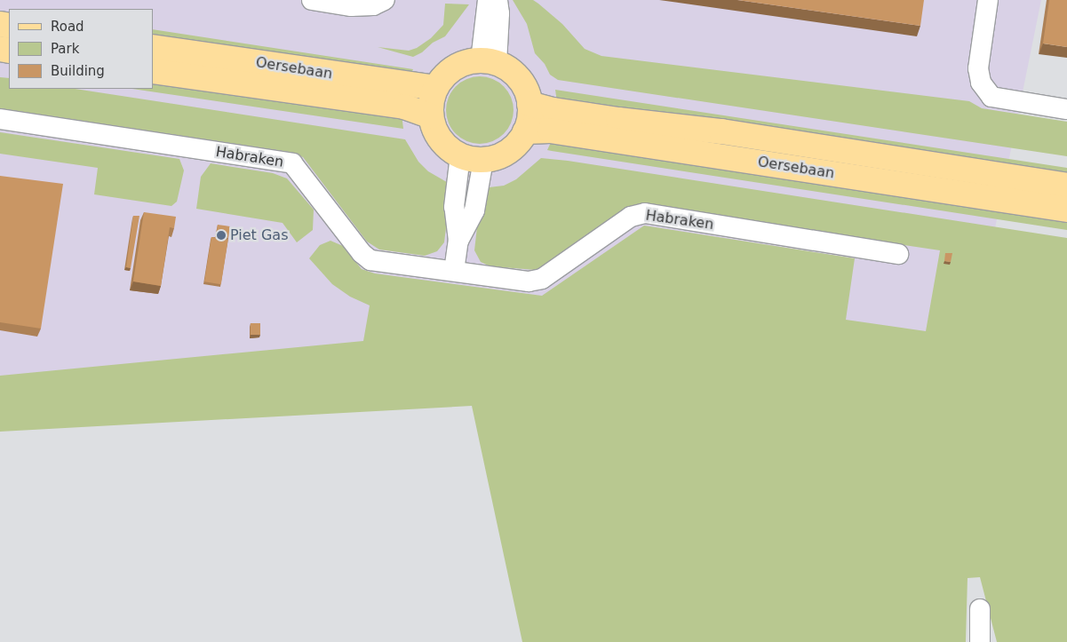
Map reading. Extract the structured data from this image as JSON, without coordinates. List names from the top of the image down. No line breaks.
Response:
{"streets":{"main road":["Oersebaan"],"street":["Habraken"]},"places":["Piet Gas"],"legend":["Road","Park","Building"]}
